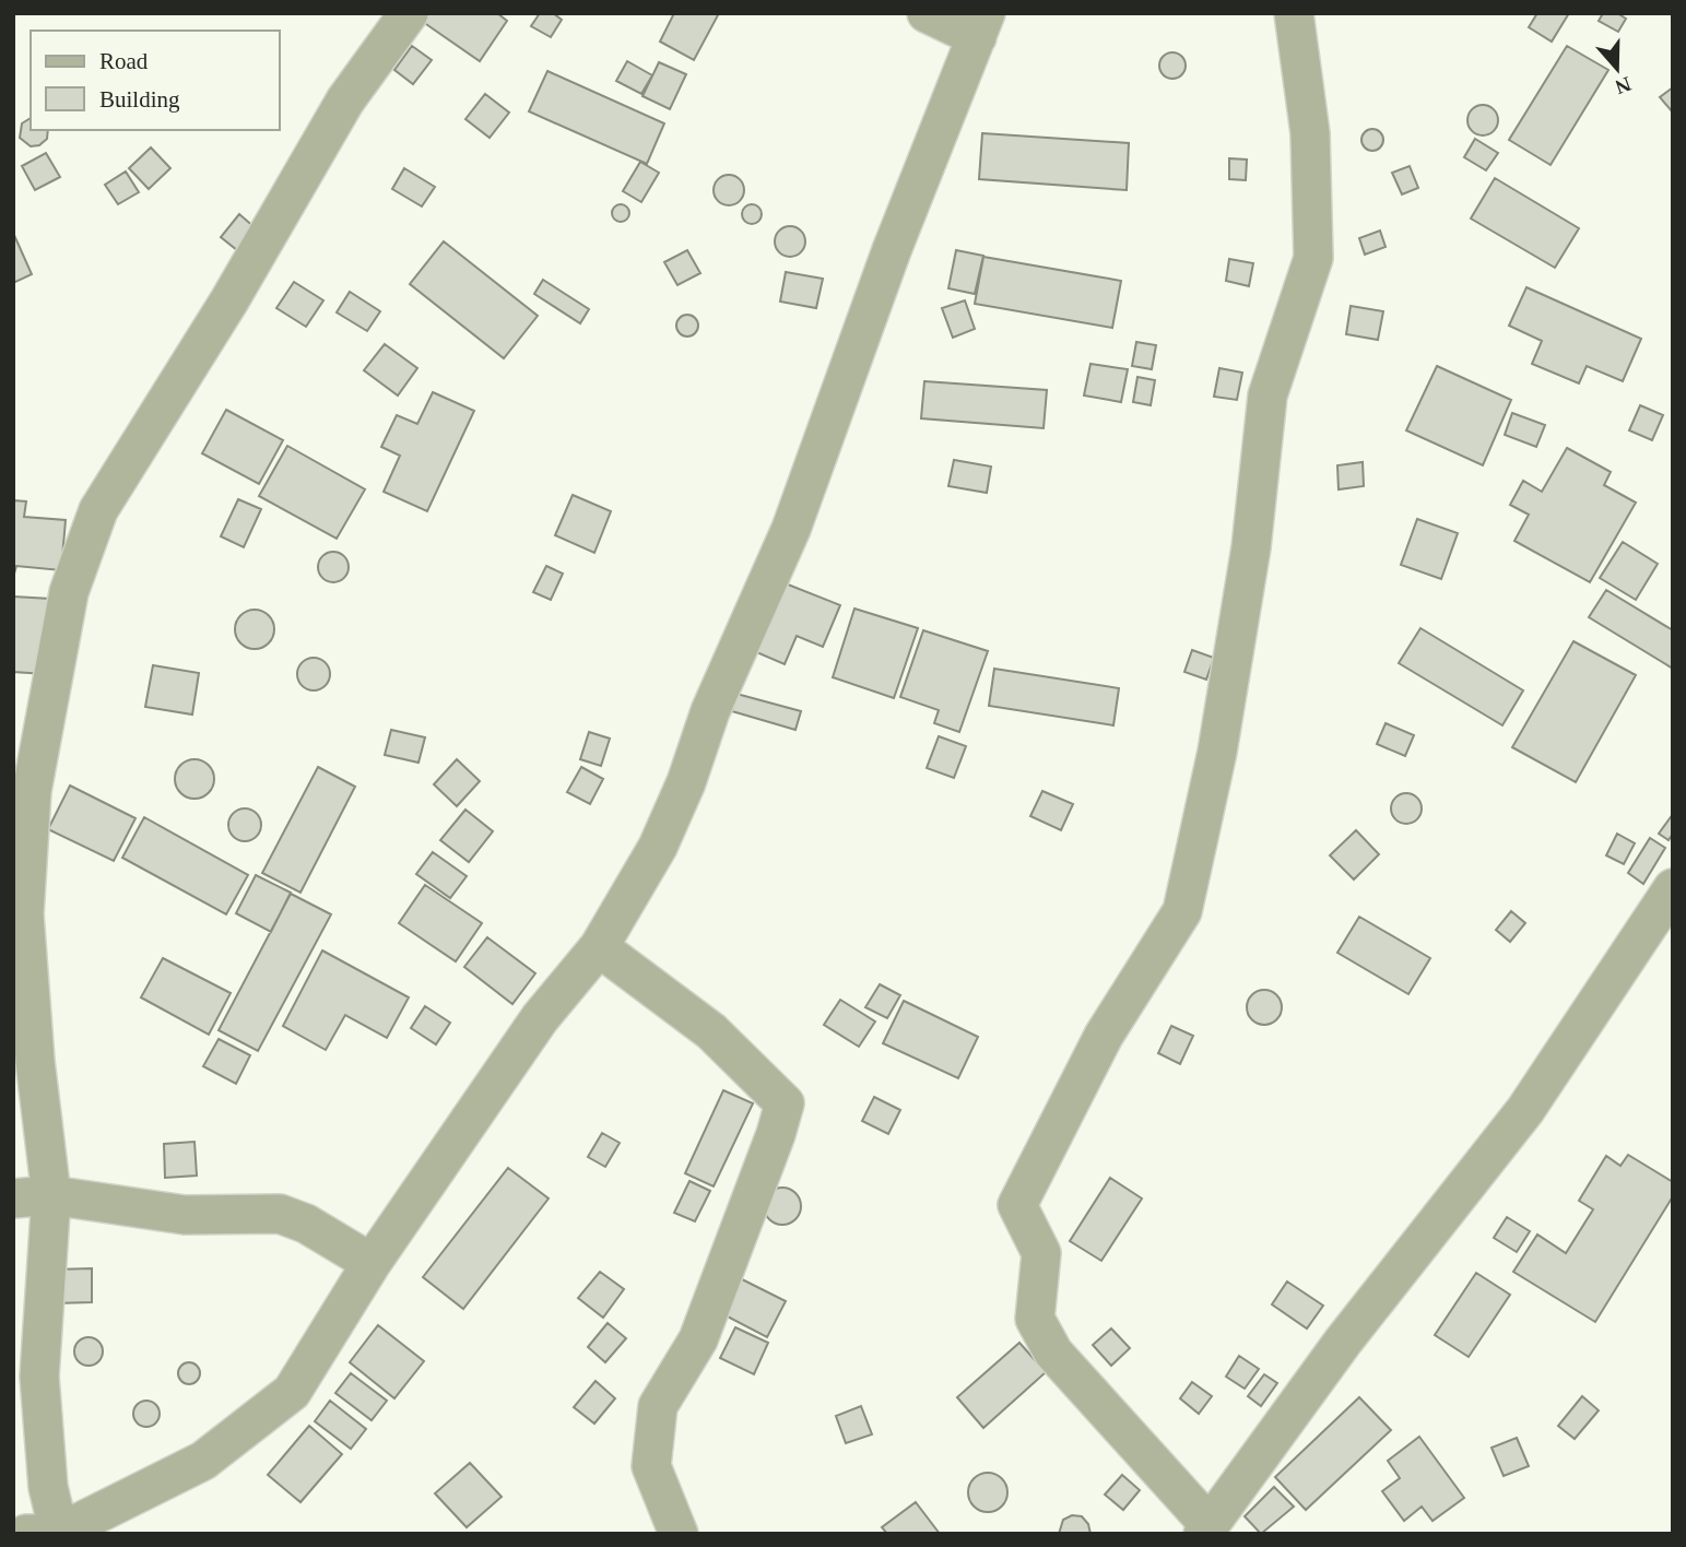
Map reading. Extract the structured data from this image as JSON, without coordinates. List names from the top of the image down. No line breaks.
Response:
{"legend":["Road","Building"],"north":"bottom"}
